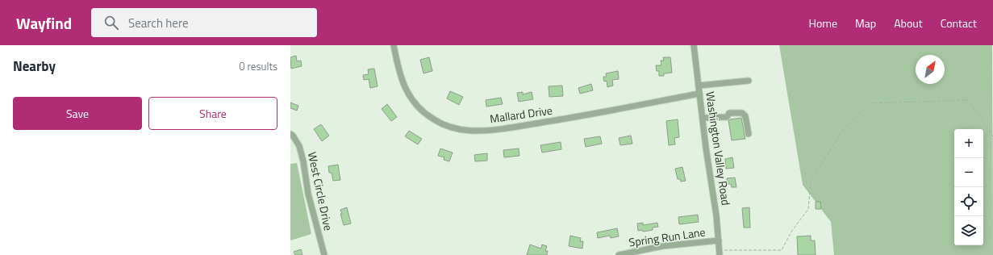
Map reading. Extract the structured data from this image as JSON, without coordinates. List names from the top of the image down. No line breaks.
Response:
{"streets":{"street":["Mallard Drive","Washington Valley Road","West Circle Drive","Spring Run Lane"]},"crossings":[["Mallard Drive","Washington Valley Road"],["Washington Valley Road","Spring Run Lane"]],"north":"top right","page":{"header":"Wayfind","search":"Search here","nav":["Home","Map","About","Contact"],"heading":["Nearby","0 results"],"buttons":["Save","Share"],"map_buttons":["+","−"]}}
